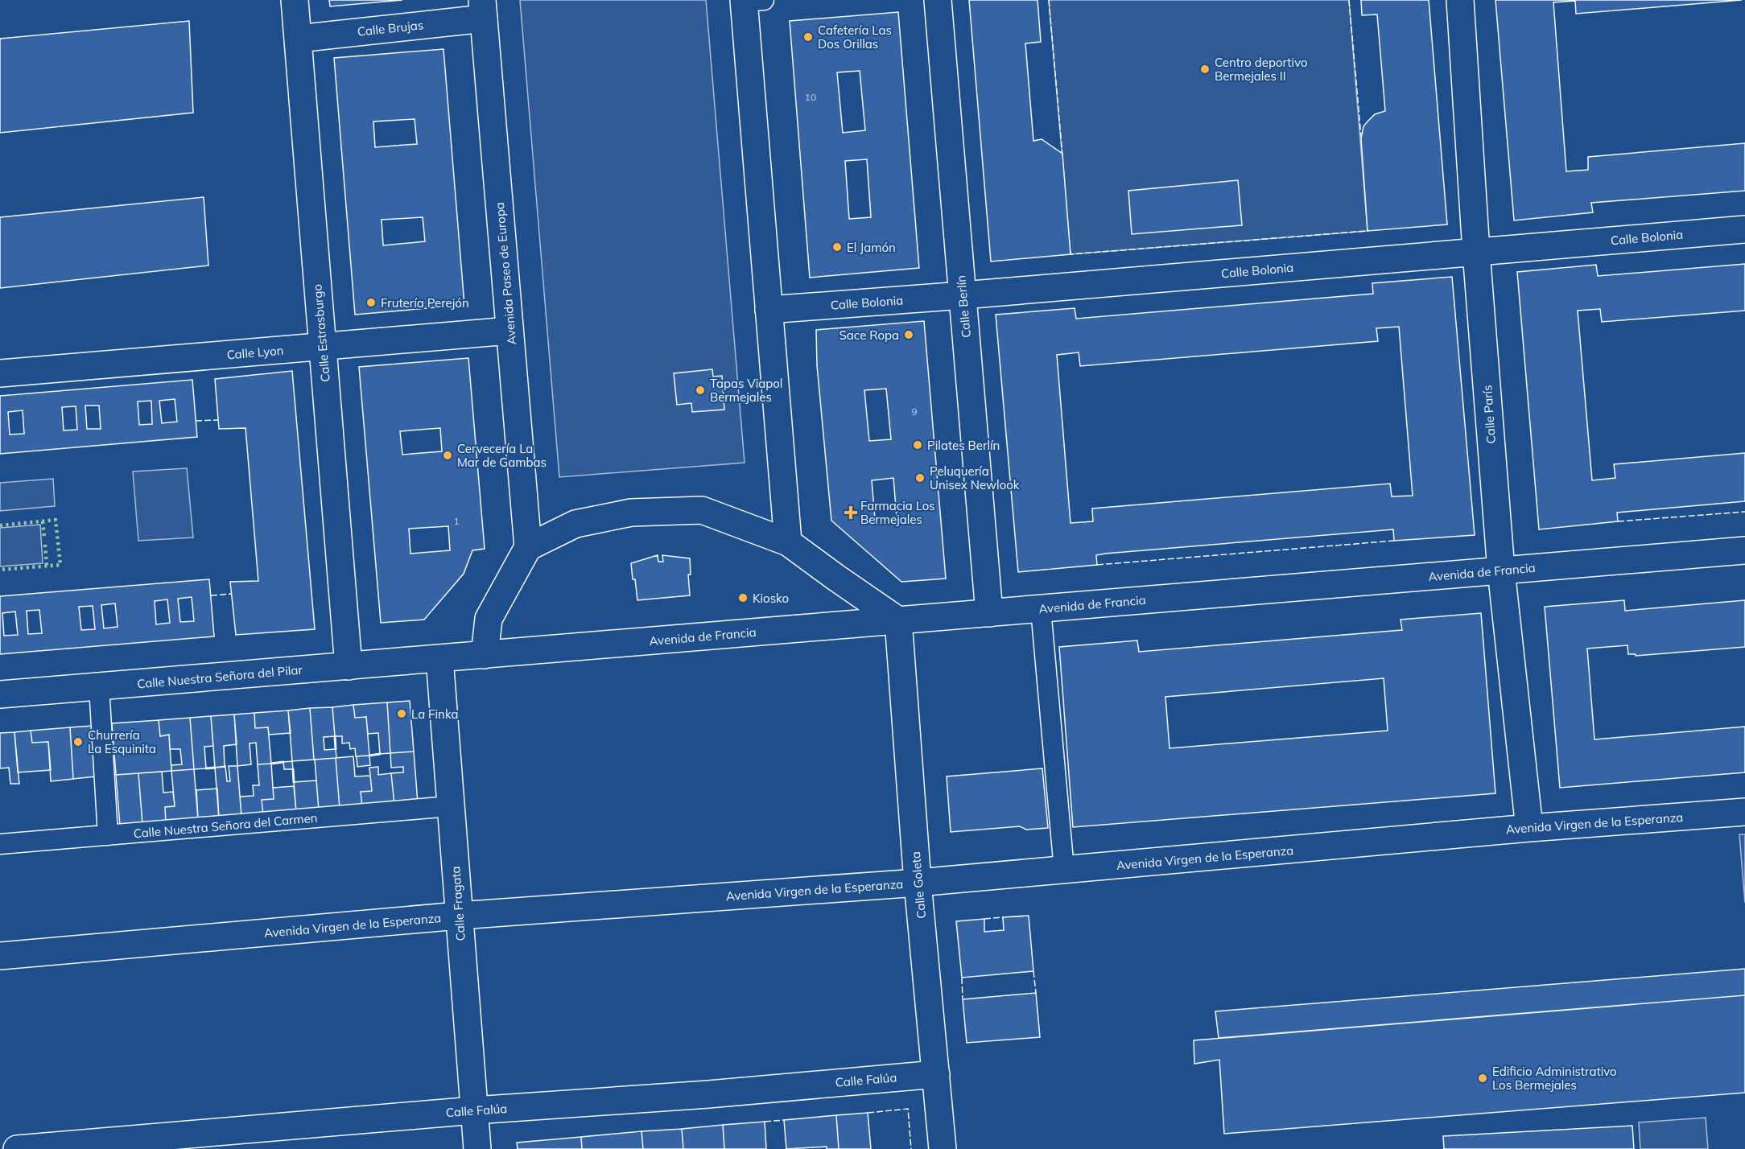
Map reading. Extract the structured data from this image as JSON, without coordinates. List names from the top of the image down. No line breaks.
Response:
{"streets":{"street":["Calle Brujas","Calle Bolonia","Avenida Paseo de Europa","Calle Berlín","Calle Estrasburgo","Calle Lyon","Calle París","Avenida de Francia","Calle Nuestra Señora del Pilar","Avenida Virgen de la Esperanza","Calle Nuestra Señora del Carmen","Calle Goleta","Calle Fragata","Calle Falúa"]},"crossings":[["Calle Brujas","Avenida Paseo de Europa"],["Calle Brujas","Calle Estrasburgo"],["Calle Bolonia","Calle Berlín"],["Calle Bolonia","Calle París"],["Avenida Paseo de Europa","Calle Lyon"],["Calle Berlín","Avenida de Francia"],["Calle Estrasburgo","Calle Lyon"],["Calle Estrasburgo","Calle Nuestra Señora del Pilar"],["Calle París","Avenida de Francia"],["Calle París","Avenida Virgen de la Esperanza"],["Avenida de Francia","Calle Nuestra Señora del Pilar"],["Avenida de Francia","Calle Goleta"],["Avenida de Francia","Calle Fragata"],["Calle Nuestra Señora del Pilar","Calle Fragata"],["Avenida Virgen de la Esperanza","Calle Goleta"],["Avenida Virgen de la Esperanza","Calle Fragata"],["Calle Nuestra Señora del Carmen","Calle Fragata"],["Calle Goleta","Calle Falúa"],["Calle Fragata","Calle Falúa"]],"places":{"other":["Cafetería Las Dos Orillas","Centro deportivo Bermejales II","El Jamón","Frutería Perejón","Sace Ropa","Tapas Viapol Bermejales","Pilates Berlín","Cervecería La Mar de Gambas","Peluquería Unisex Newlook","Kiosko","La Finka","Churrería La Esquinita","Edificio Administrativo Los Bermejales"],"health":["Farmacia Los Bermejales"]},"house_numbers":["10","9","1"]}
